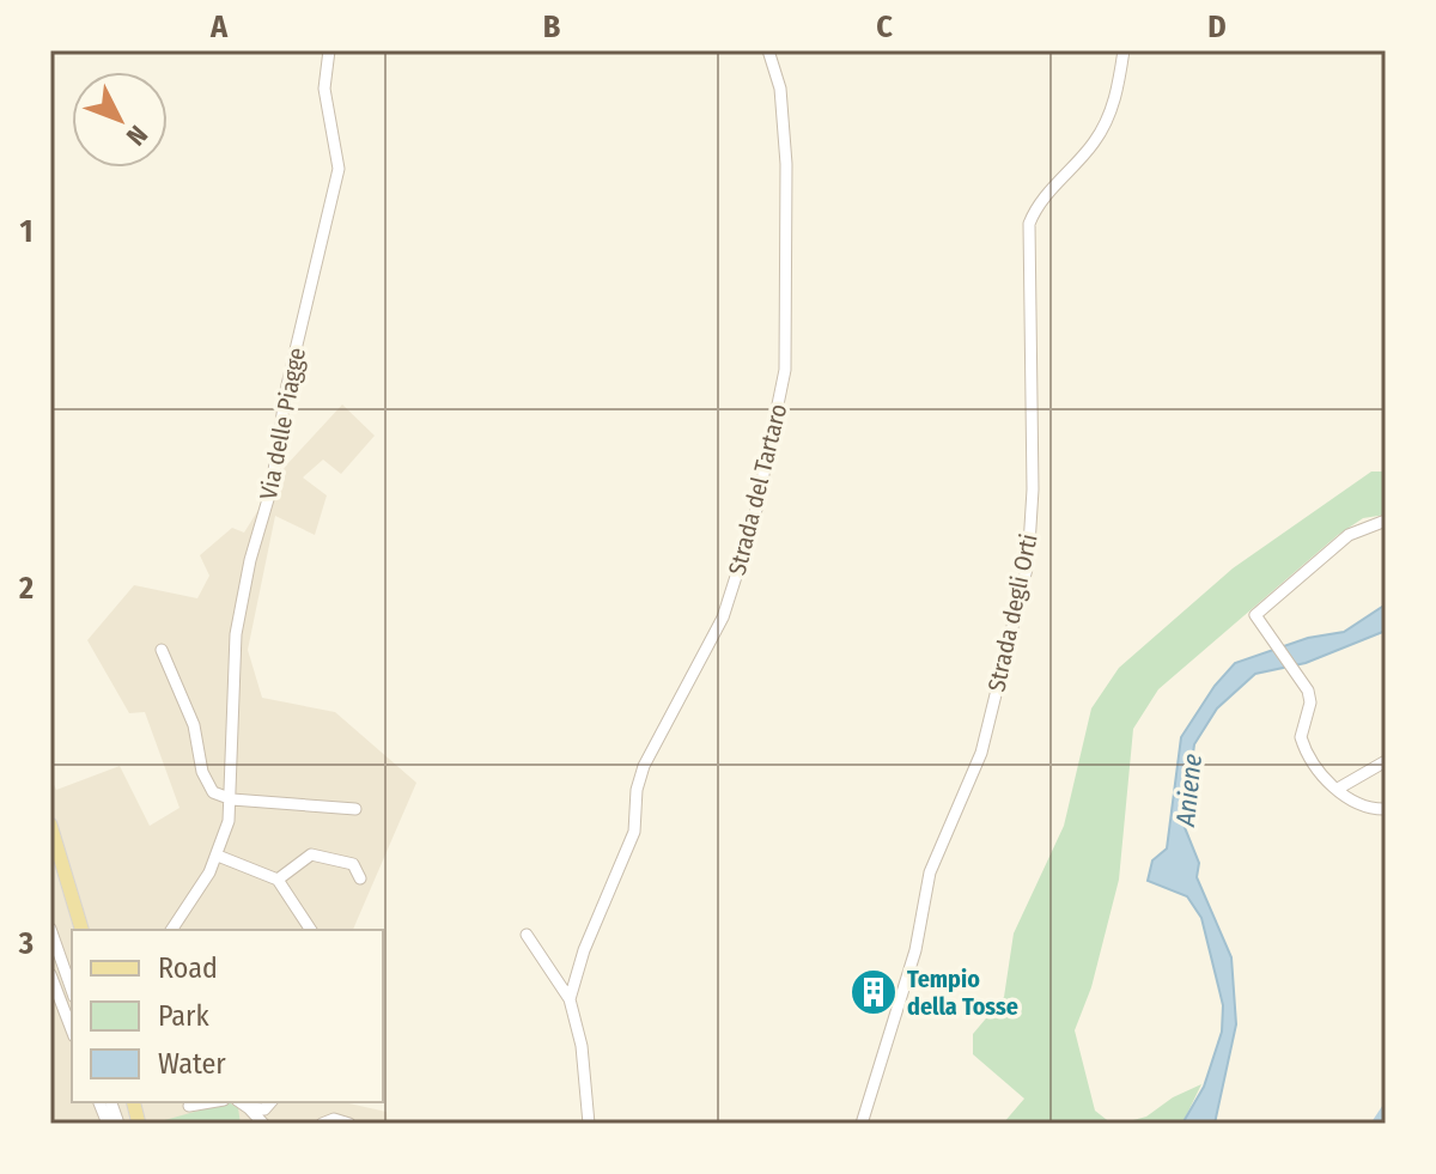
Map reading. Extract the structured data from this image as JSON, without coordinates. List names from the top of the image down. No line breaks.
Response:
{"streets":{"street":["Via delle Piagge","Strada del Tartaro","Strada degli Orti"]},"water":["Aniene"],"places":{"building":["Tempio della Tosse"]},"legend":["Road","Park","Water"],"north":"bottom right","grid":{"columns":["A","B","C","D"],"rows":["1","2","3"]}}
